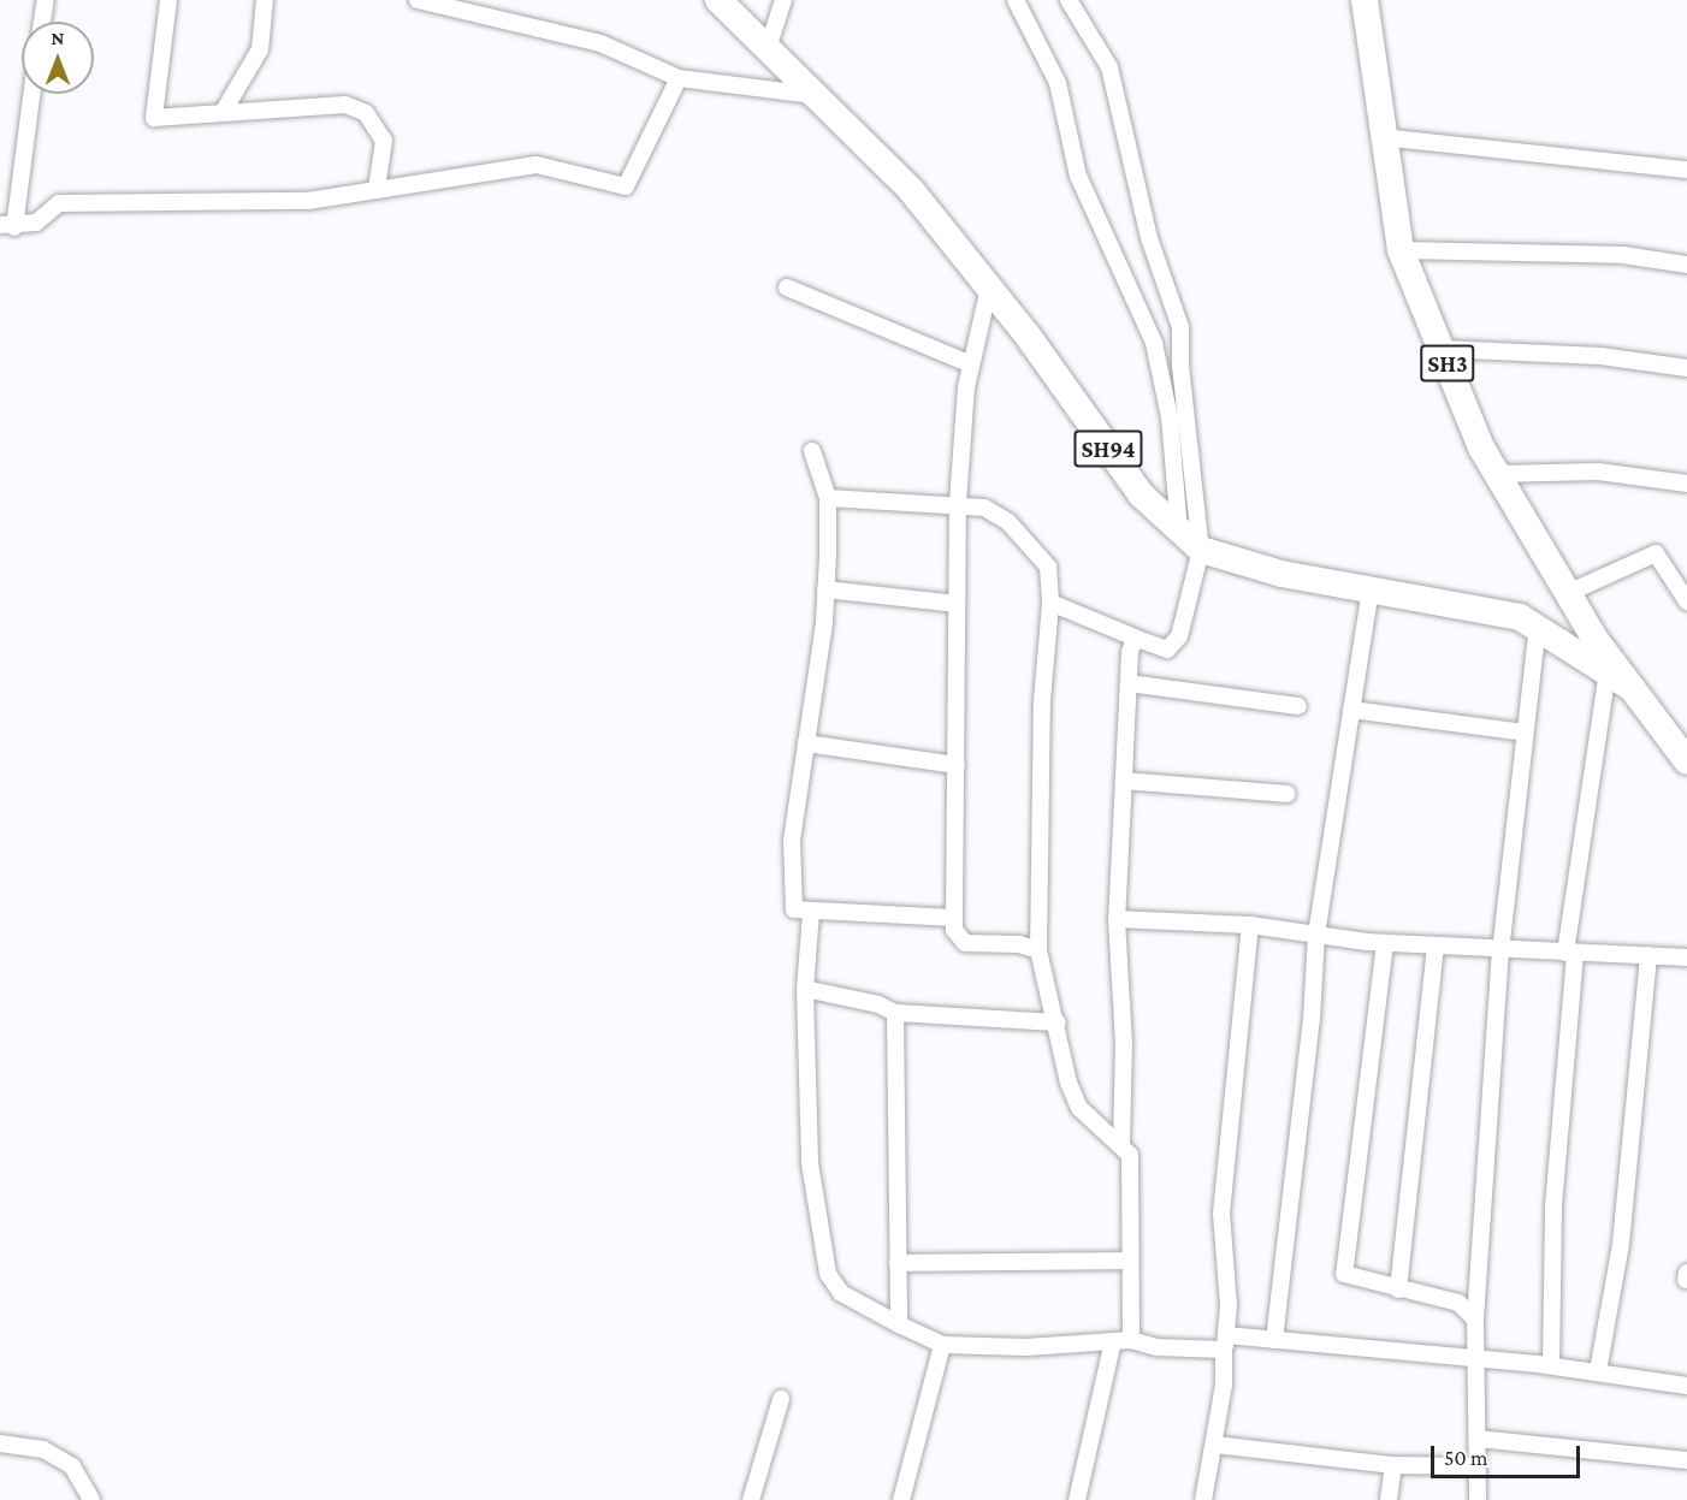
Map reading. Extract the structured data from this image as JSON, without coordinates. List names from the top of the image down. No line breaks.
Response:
{"streets":{"main road":["SH3","SH94"]},"crossings":[["SH3","SH94"]],"scale_bar":"50 m","north":"top"}
